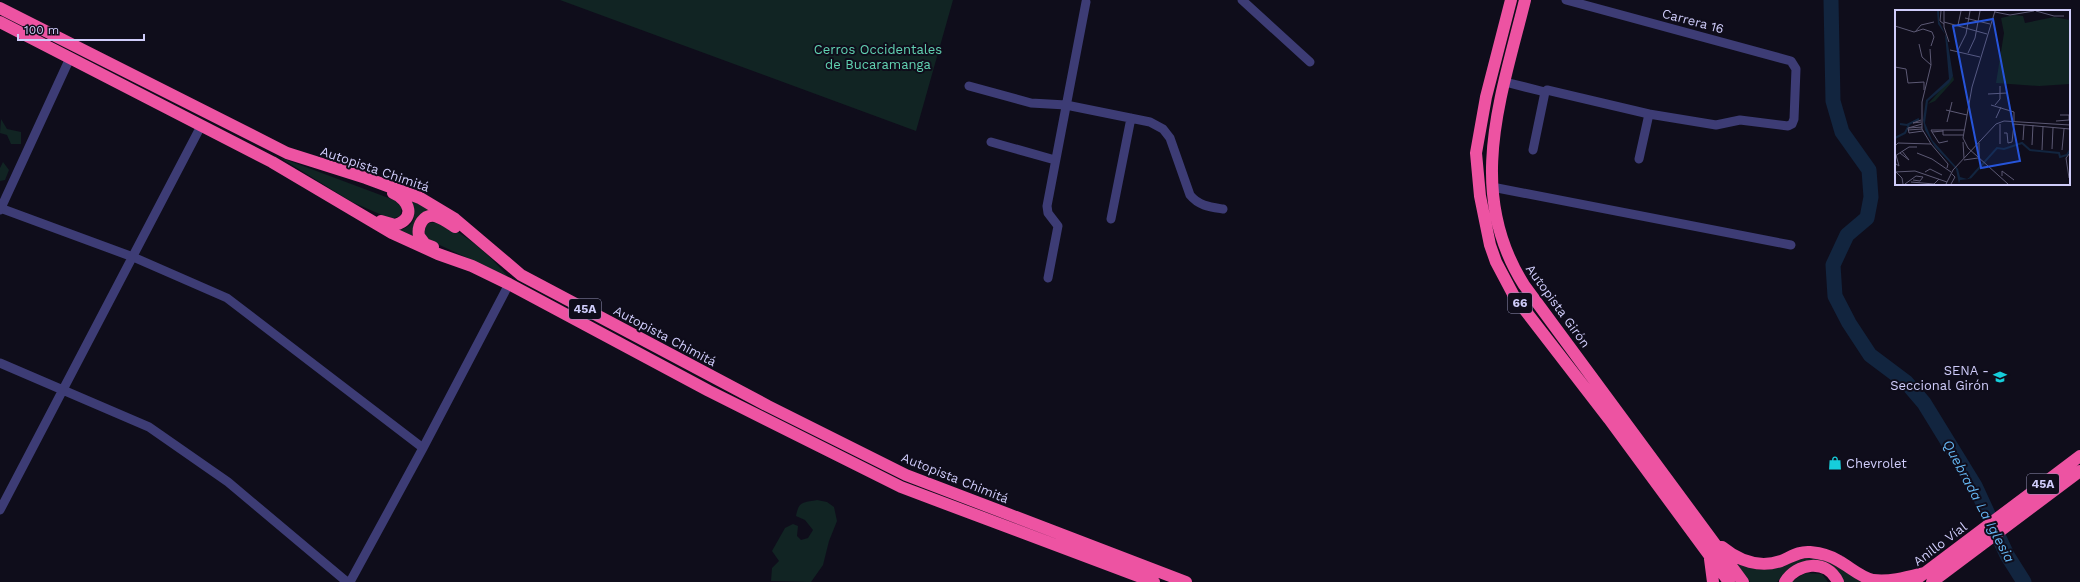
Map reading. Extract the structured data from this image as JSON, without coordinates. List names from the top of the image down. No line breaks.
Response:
{"streets":{"highway":["Autopista Chimitá","66","Autopista Girón","45A","Anillo Víal"],"street":["Carrera 16"]},"water":["Quebrada La Iglesia"],"parks":["Cerros Occidentales de Bucaramanga"],"places":{"school or university":["SENA - Seccional Girón"],"shop":["Chevrolet"]},"scale_bar":"100 m"}
